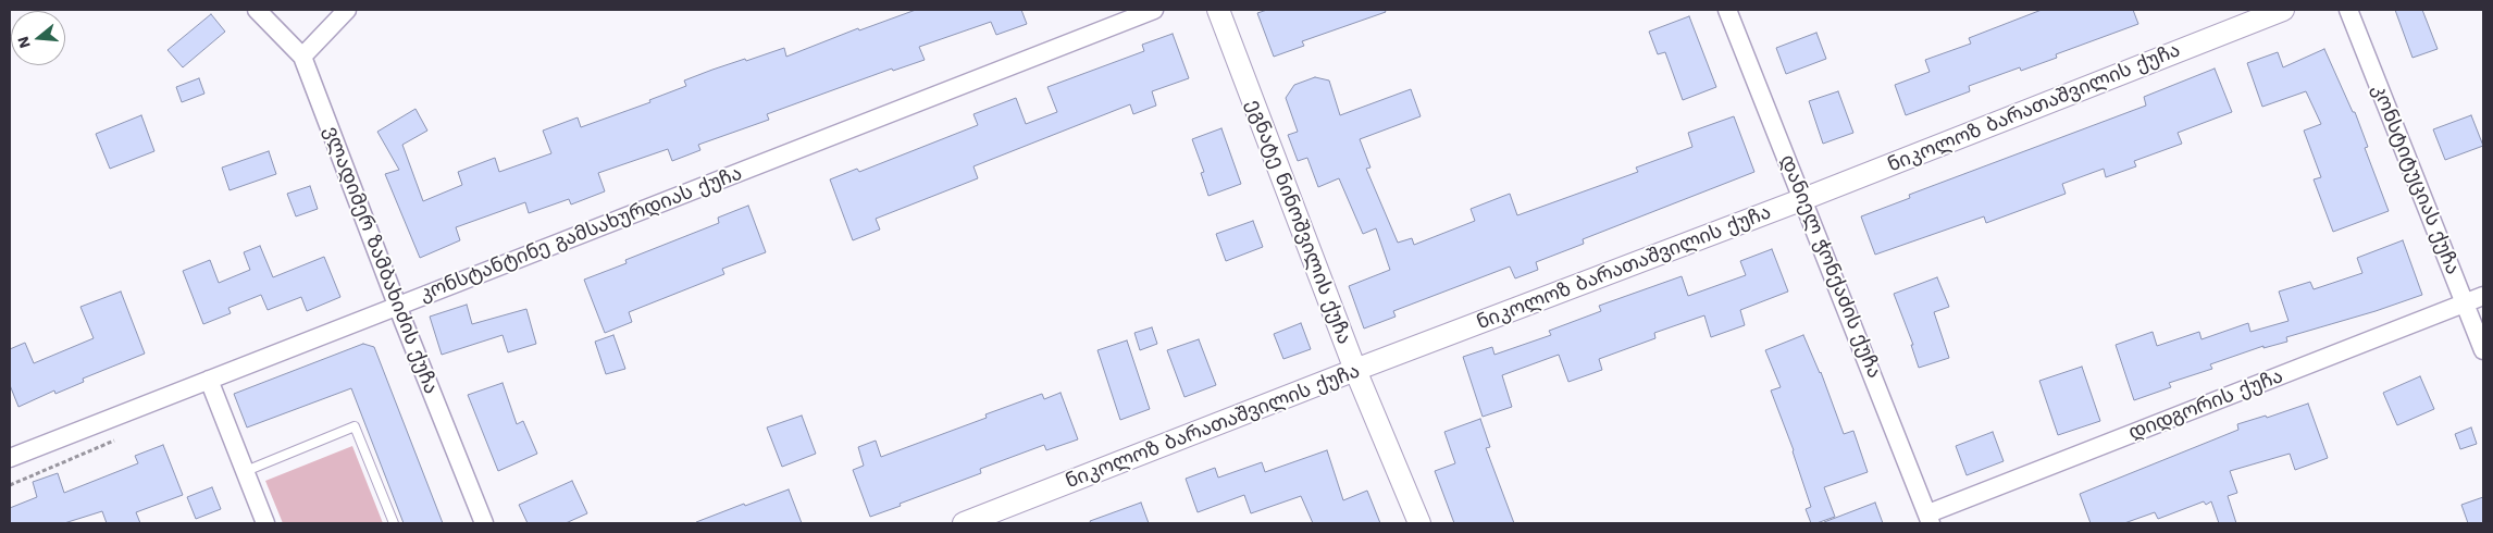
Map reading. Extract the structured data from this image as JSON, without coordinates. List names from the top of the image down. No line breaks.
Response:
{"streets":{"street":["ნიკოლოზ ბარათაშვილის ქუჩა","კონსტიტუციას ქუჩა","ეგნატე ნინოშვილის ქუჩა","კონსტანტინე გამსახურდიას ქუჩა","ვლადიმერ ზამბახიძის ქუჩა","დანიელ ჭონქაძის ქუჩა","დიდგორის ქუჩა"]},"crossings":[["ნიკოლოზ ბარათაშვილის ქუჩა","ეგნატე ნინოშვილის ქუჩა"],["ნიკოლოზ ბარათაშვილის ქუჩა","დანიელ ჭონქაძის ქუჩა"],["კონსტიტუციას ქუჩა","დიდგორის ქუჩა"],["კონსტანტინე გამსახურდიას ქუჩა","ვლადიმერ ზამბახიძის ქუჩა"],["დანიელ ჭონქაძის ქუჩა","დიდგორის ქუჩა"]],"north":"left"}
